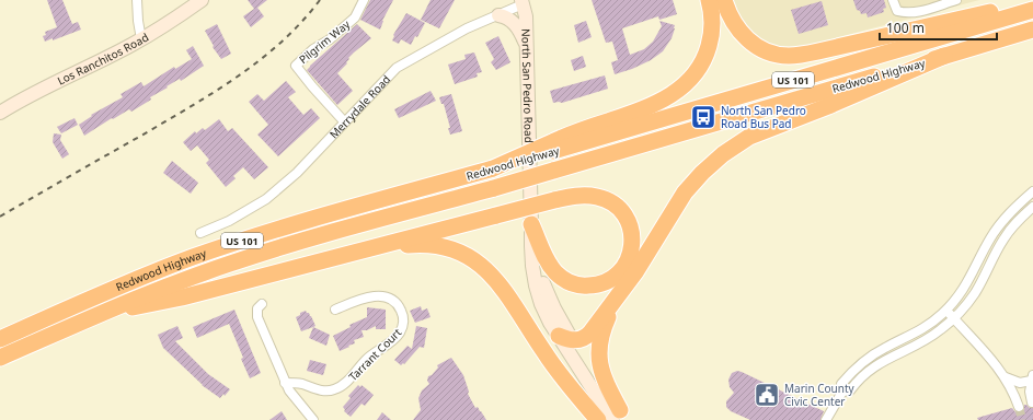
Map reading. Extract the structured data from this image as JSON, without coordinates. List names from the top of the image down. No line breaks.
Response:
{"streets":{"highway":["Redwood Highway","US 101"],"main road":["Los Ranchitos Road","North San Pedro Road"],"street":["Pilgrim Way","Merrydale Road","Tarrant Court"]},"crossings":[["Pilgrim Way","Merrydale Road"],["North San Pedro Road","Merrydale Road"]],"places":{"bus stop":["North San Pedro Road Bus Pad"],"public building":["Marin County Civic Center"]},"scale_bar":"100 m"}
